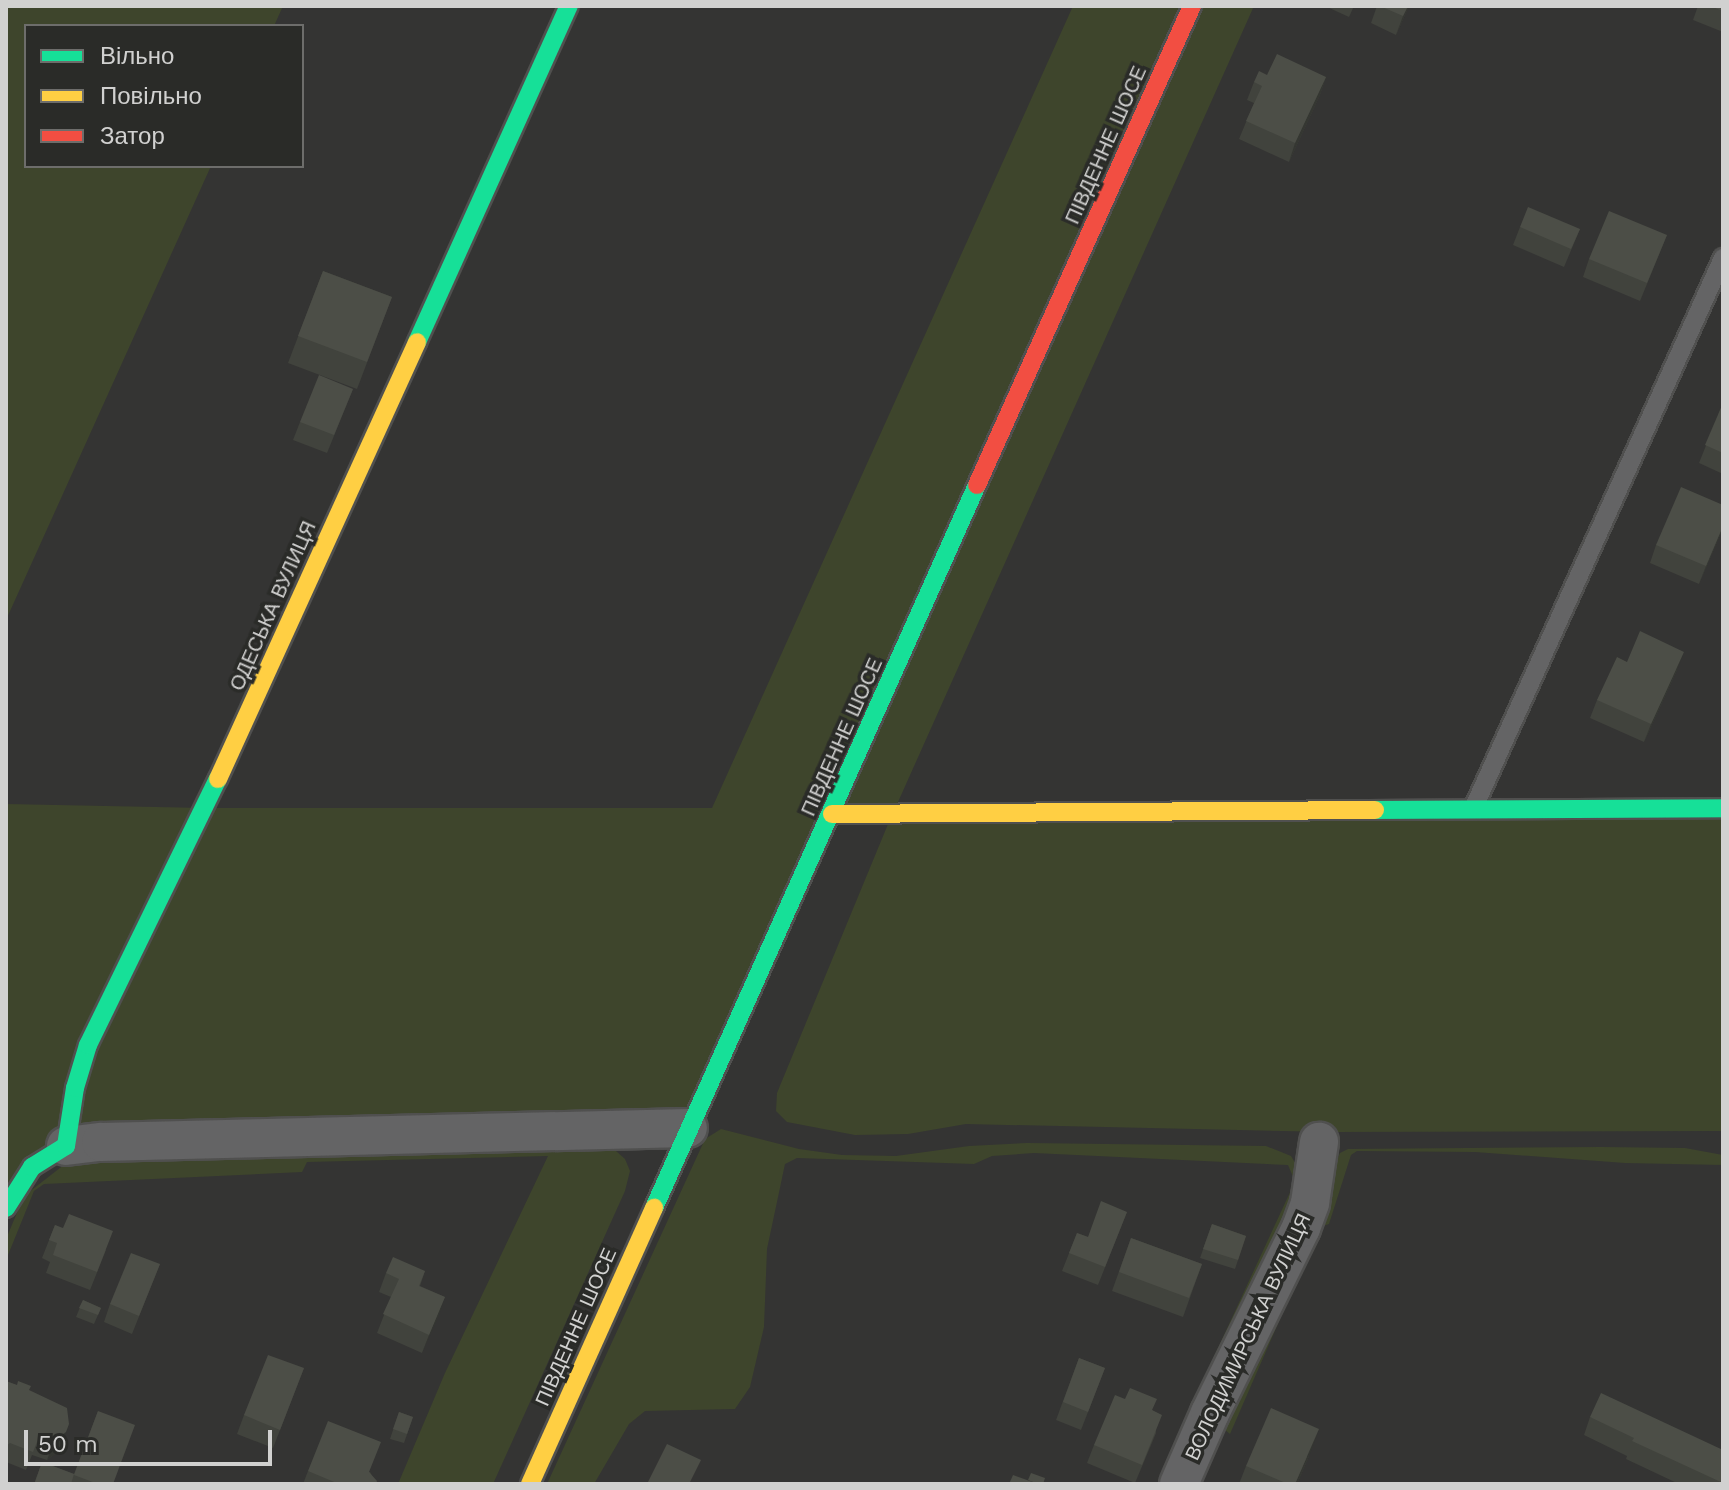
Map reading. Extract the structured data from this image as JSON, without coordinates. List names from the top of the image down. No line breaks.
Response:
{"streets":{"street":["ПІВДЕННЕ ШОСЕ","ОДЕСЬКА ВУЛИЦЯ","ВОЛОДИМИРСЬКА ВУЛИЦЯ"]},"legend":["Вільно","Повільно","Затор"],"scale_bar":"50 m"}
